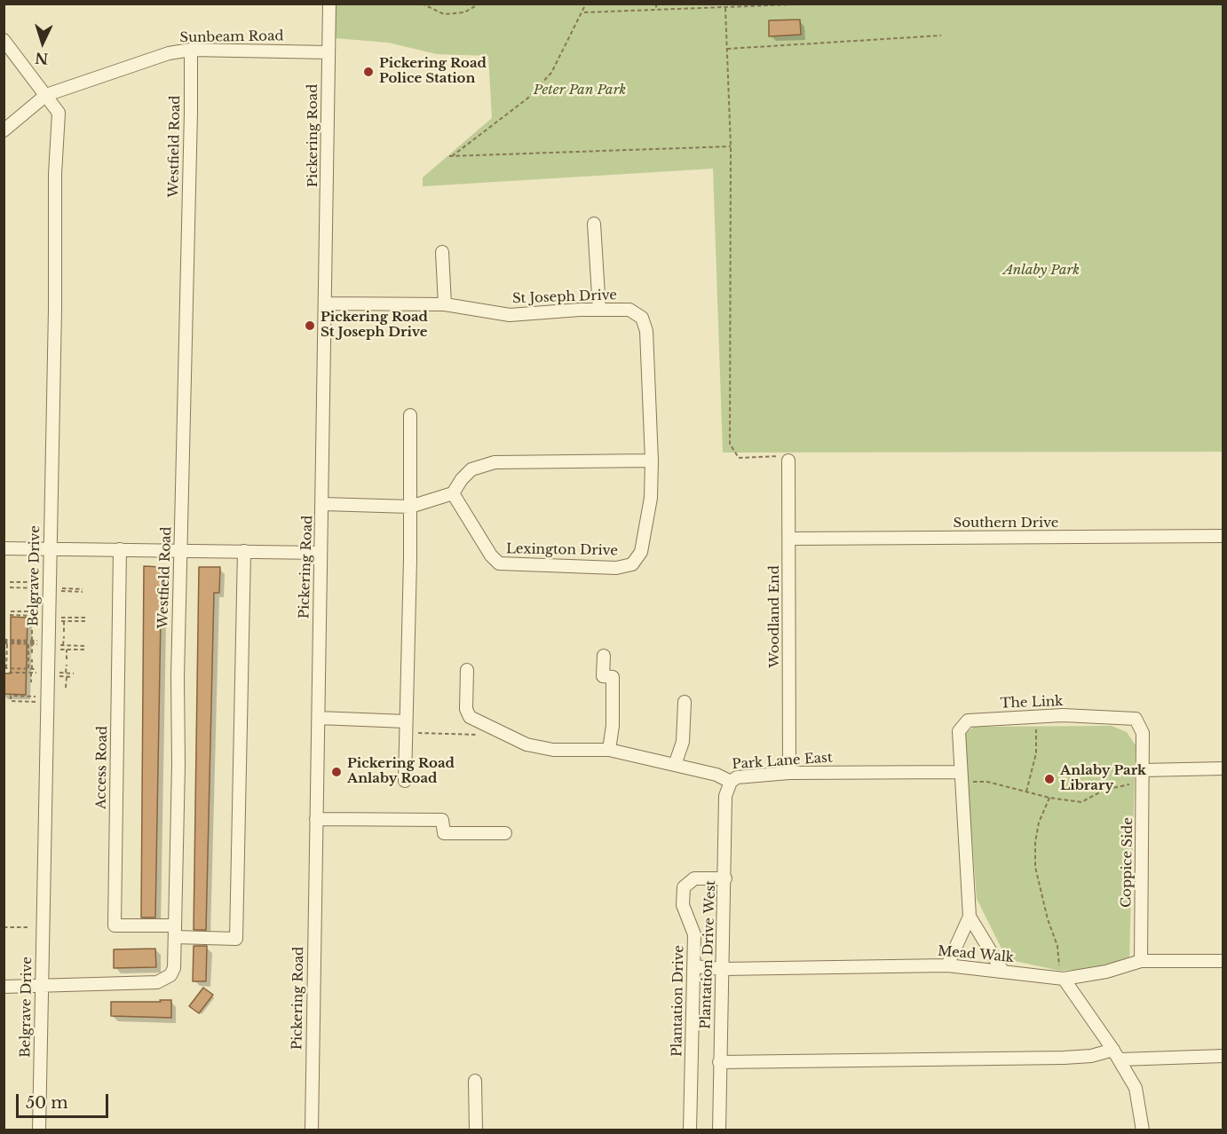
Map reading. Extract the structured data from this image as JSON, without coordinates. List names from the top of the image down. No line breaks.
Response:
{"streets":{"street":["Sunbeam Road","Pickering Road","Westfield Road","St Joseph Drive","Southern Drive","Lexington Drive","Belgrave Drive","Woodland End","The Link","Park Lane East","Access Road","Coppice Side","Plantation Drive West","Mead Walk","Plantation Drive"]},"crossings":[["Sunbeam Road","Pickering Road"],["Sunbeam Road","Westfield Road"],["Sunbeam Road","Belgrave Drive"],["Pickering Road","St Joseph Drive"],["Westfield Road","Belgrave Drive"],["Westfield Road","Access Road"],["St Joseph Drive","Lexington Drive"],["Southern Drive","Woodland End"],["Woodland End","Park Lane East"],["The Link","Park Lane East"],["The Link","Coppice Side"],["Park Lane East","Plantation Drive West"],["Coppice Side","Mead Walk"],["Plantation Drive West","Mead Walk"],["Plantation Drive West","Plantation Drive"],["Mead Walk","Plantation Drive"]],"parks":["Peter Pan Park","Anlaby Park"],"places":["Pickering Road Police Station","Pickering Road St Joseph Drive","Pickering Road Anlaby Road","Anlaby Park Library"],"scale_bar":"50 m","north":"bottom"}
